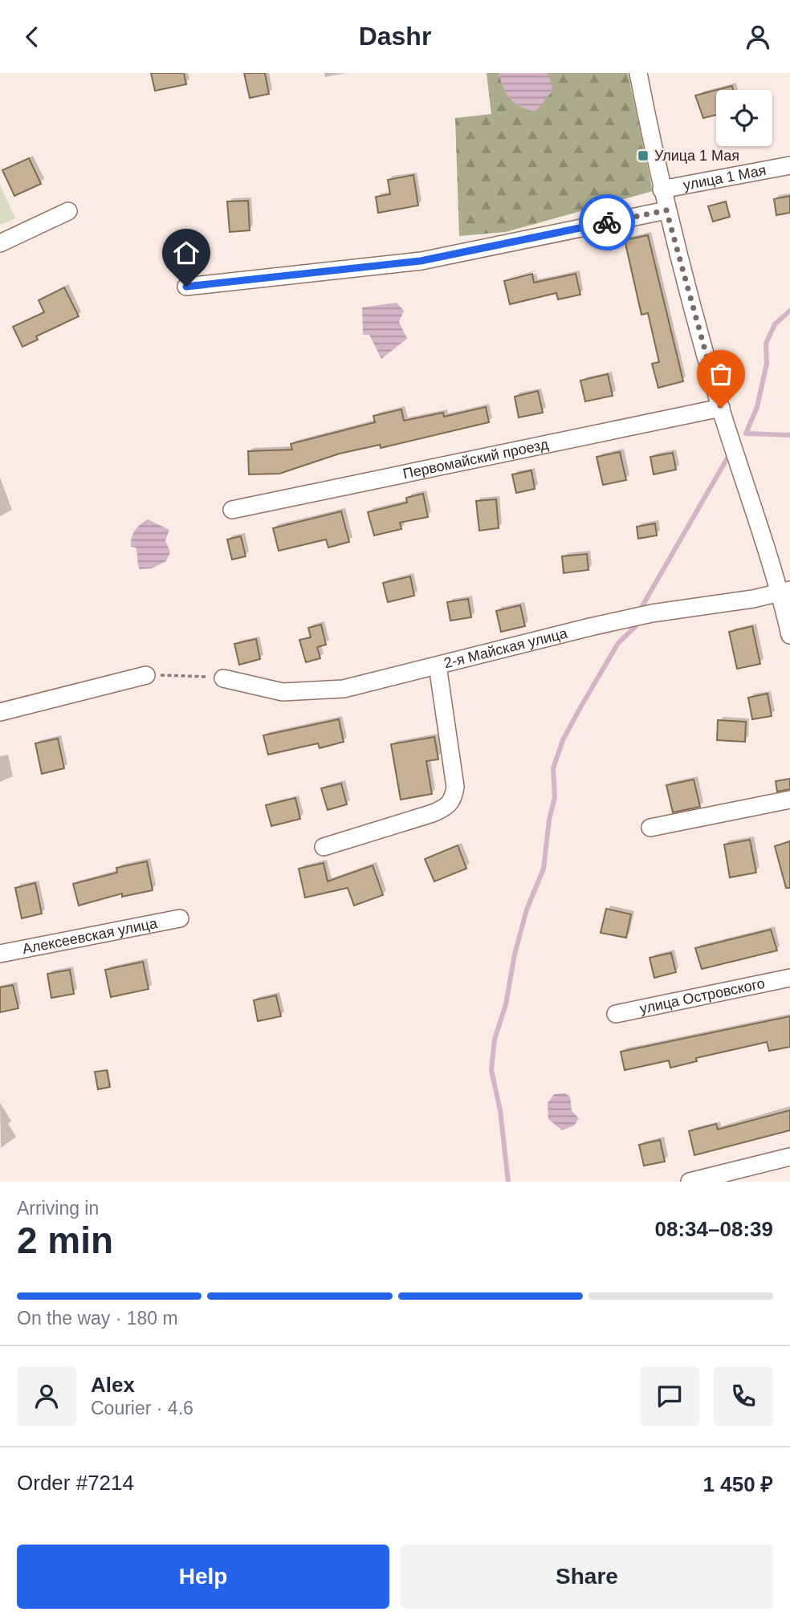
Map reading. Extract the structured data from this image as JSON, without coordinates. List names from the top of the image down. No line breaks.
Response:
{"streets":{"street":["улица 1 Мая","Первомайский проезд","2-я Майская улица","Алексеевская улица","улица Островского"]},"places":{"transit":["Улица 1 Мая"]},"page":{"header":"Dashr","heading":["2 min","Arriving in","08:34–08:39"],"panel":["Alex","Courier · 4.6","Order #7214","1 450 ₽"],"bar":"On the way · 180 m","buttons":["Help","Share"]}}
